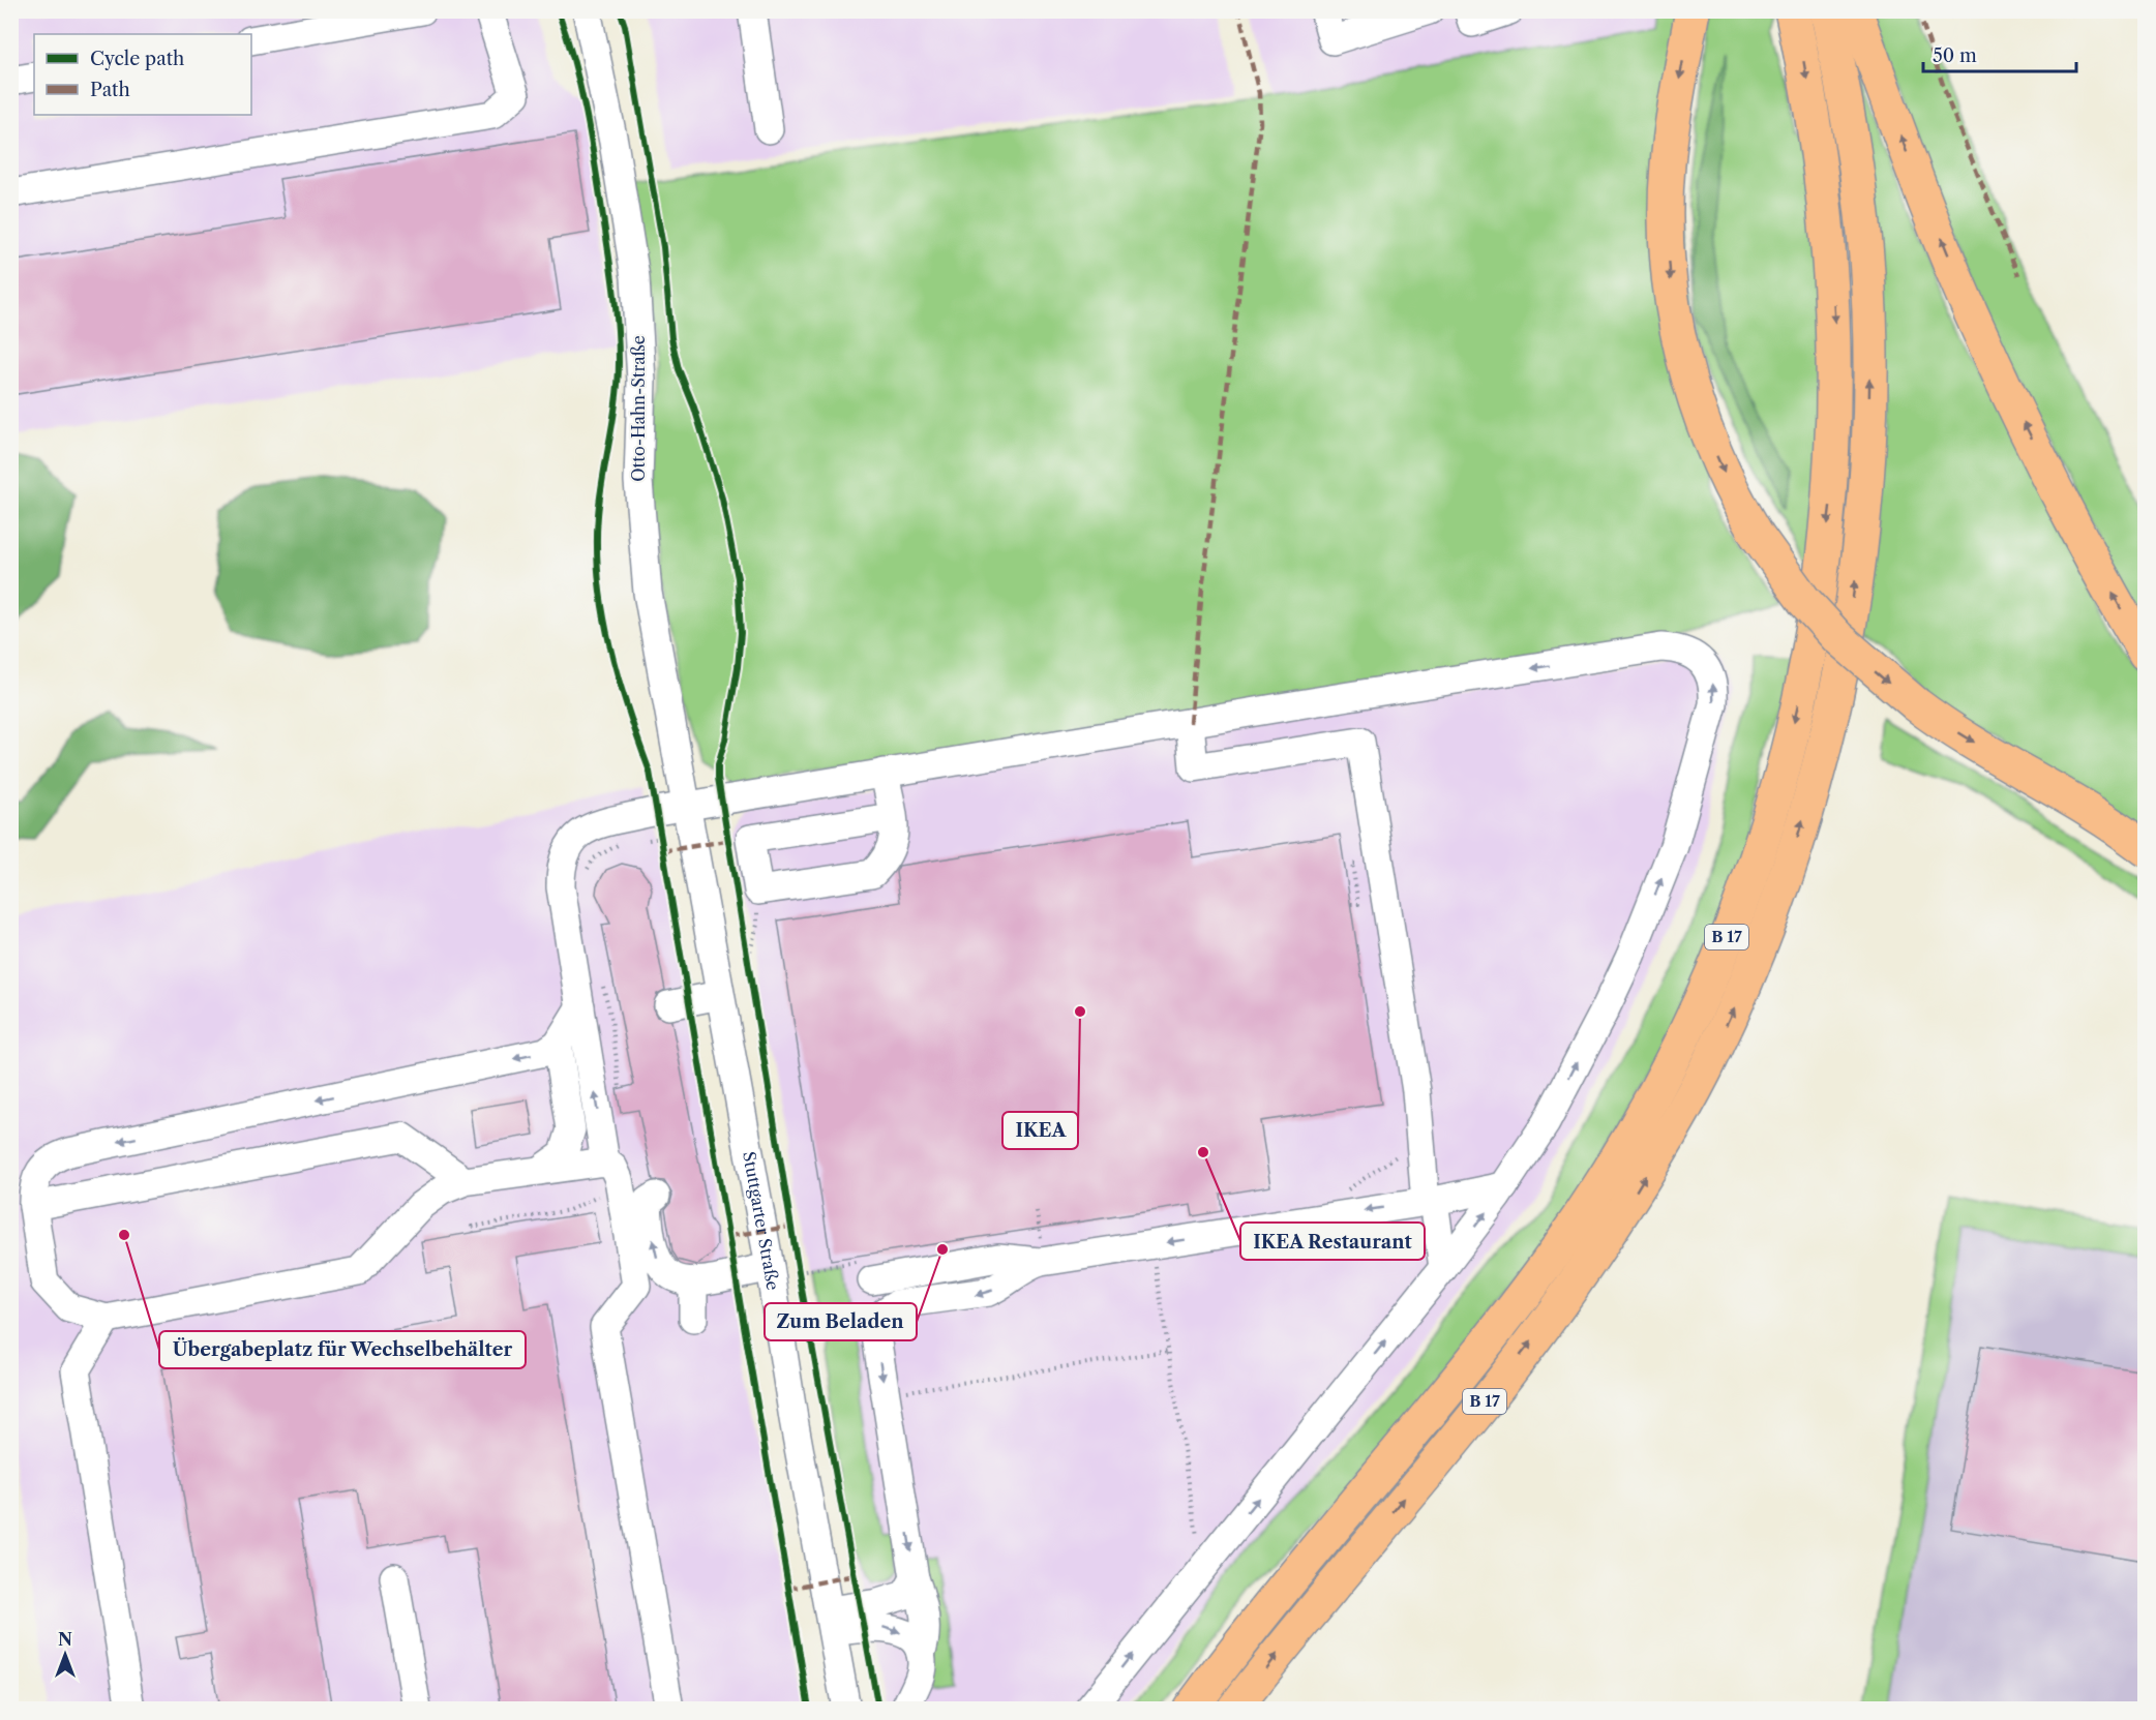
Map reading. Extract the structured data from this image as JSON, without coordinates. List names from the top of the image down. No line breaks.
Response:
{"streets":{"highway":["B 17"],"street":["Otto-Hahn-Straße","Stuttgarter Straße"]},"crossings":[["Otto-Hahn-Straße","Stuttgarter Straße"]],"places":["IKEA","IKEA Restaurant","Übergabeplatz für Wechselbehälter","Zum Beladen"],"legend":["Cycle path","Path"],"scale_bar":"50 m","north":"top"}
